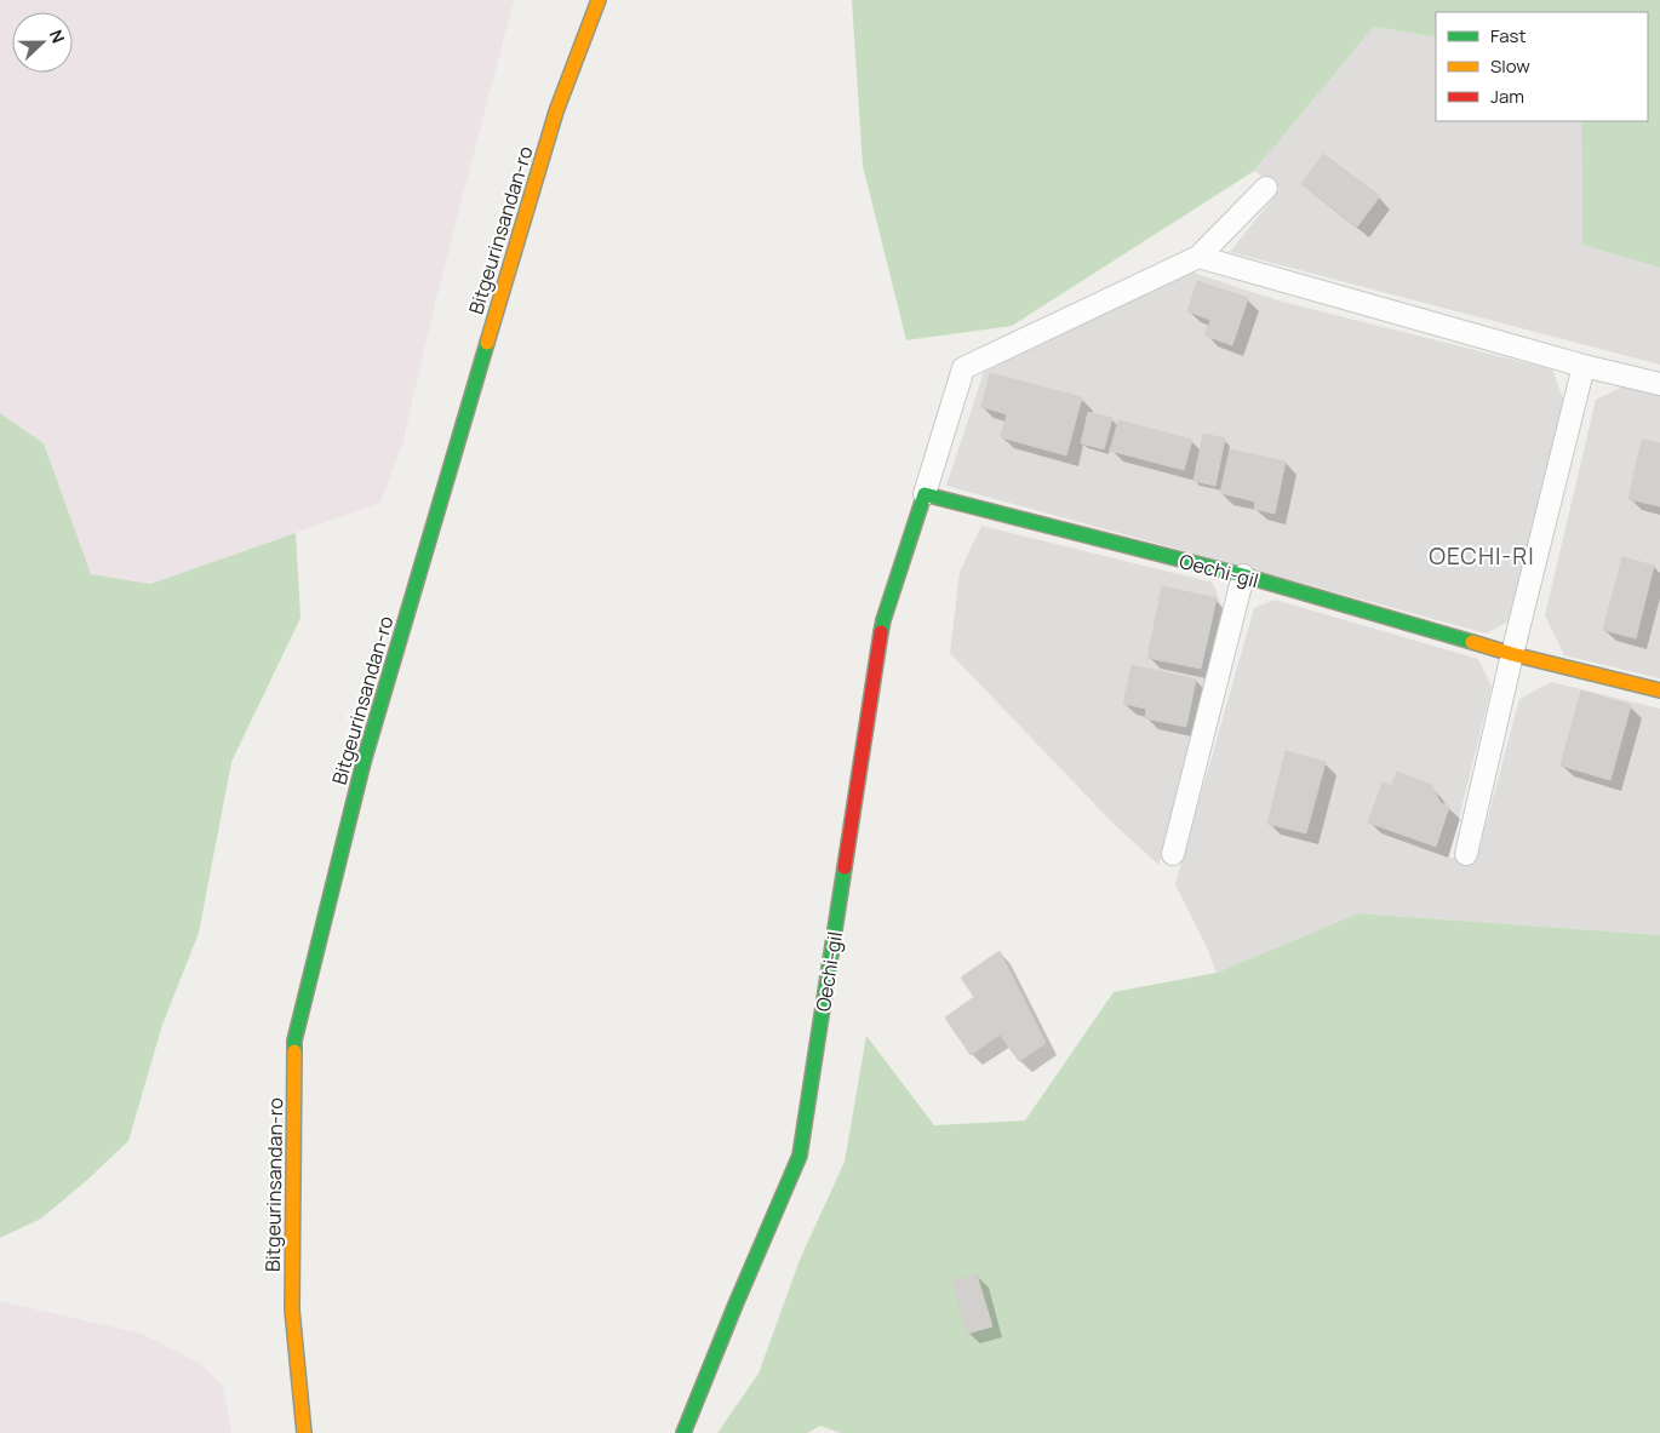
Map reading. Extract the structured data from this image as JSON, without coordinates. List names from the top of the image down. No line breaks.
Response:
{"streets":{"street":["Bitgeurinsandan-ro","Oechi-gil"]},"districts":["OECHI-RI"],"legend":["Fast","Slow","Jam"],"north":"right"}
